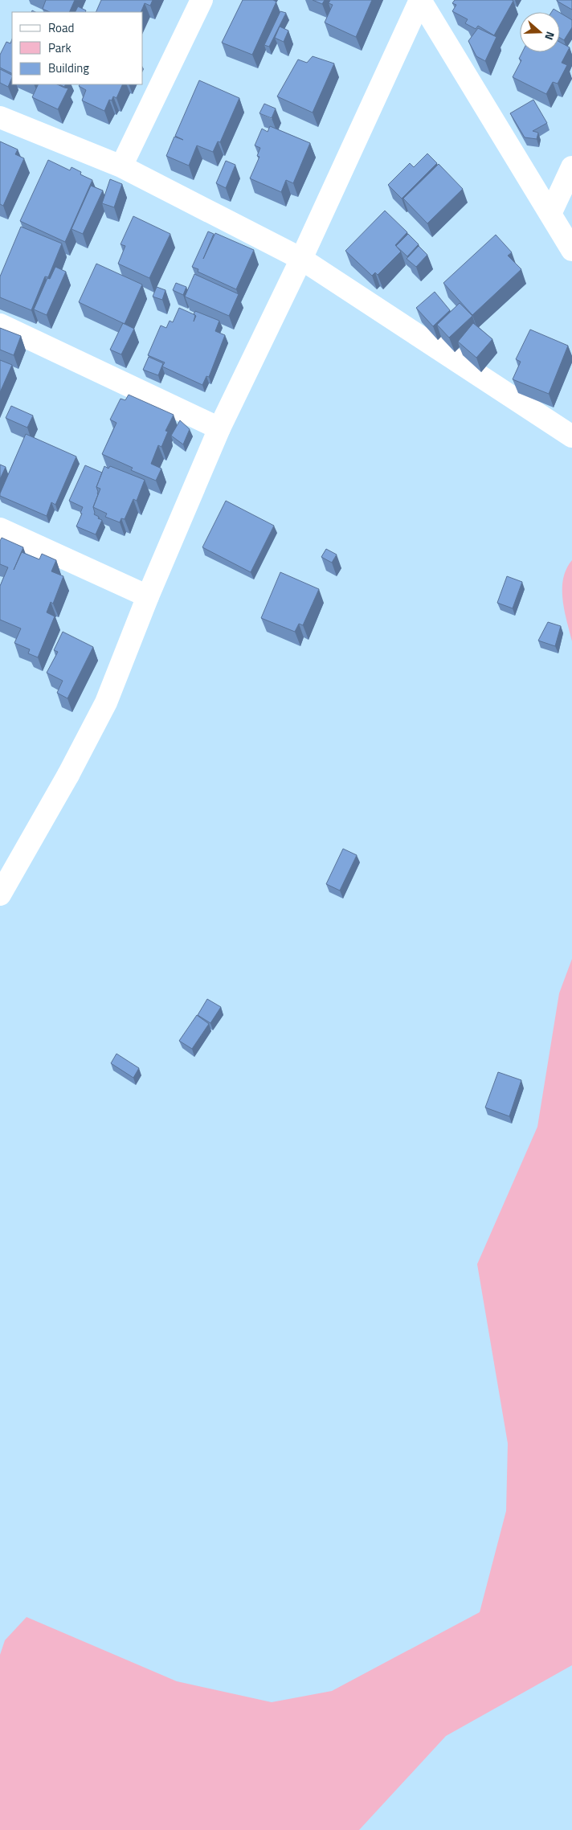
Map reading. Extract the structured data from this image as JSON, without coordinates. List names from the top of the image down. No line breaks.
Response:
{"legend":["Road","Park","Building"],"north":"right"}
